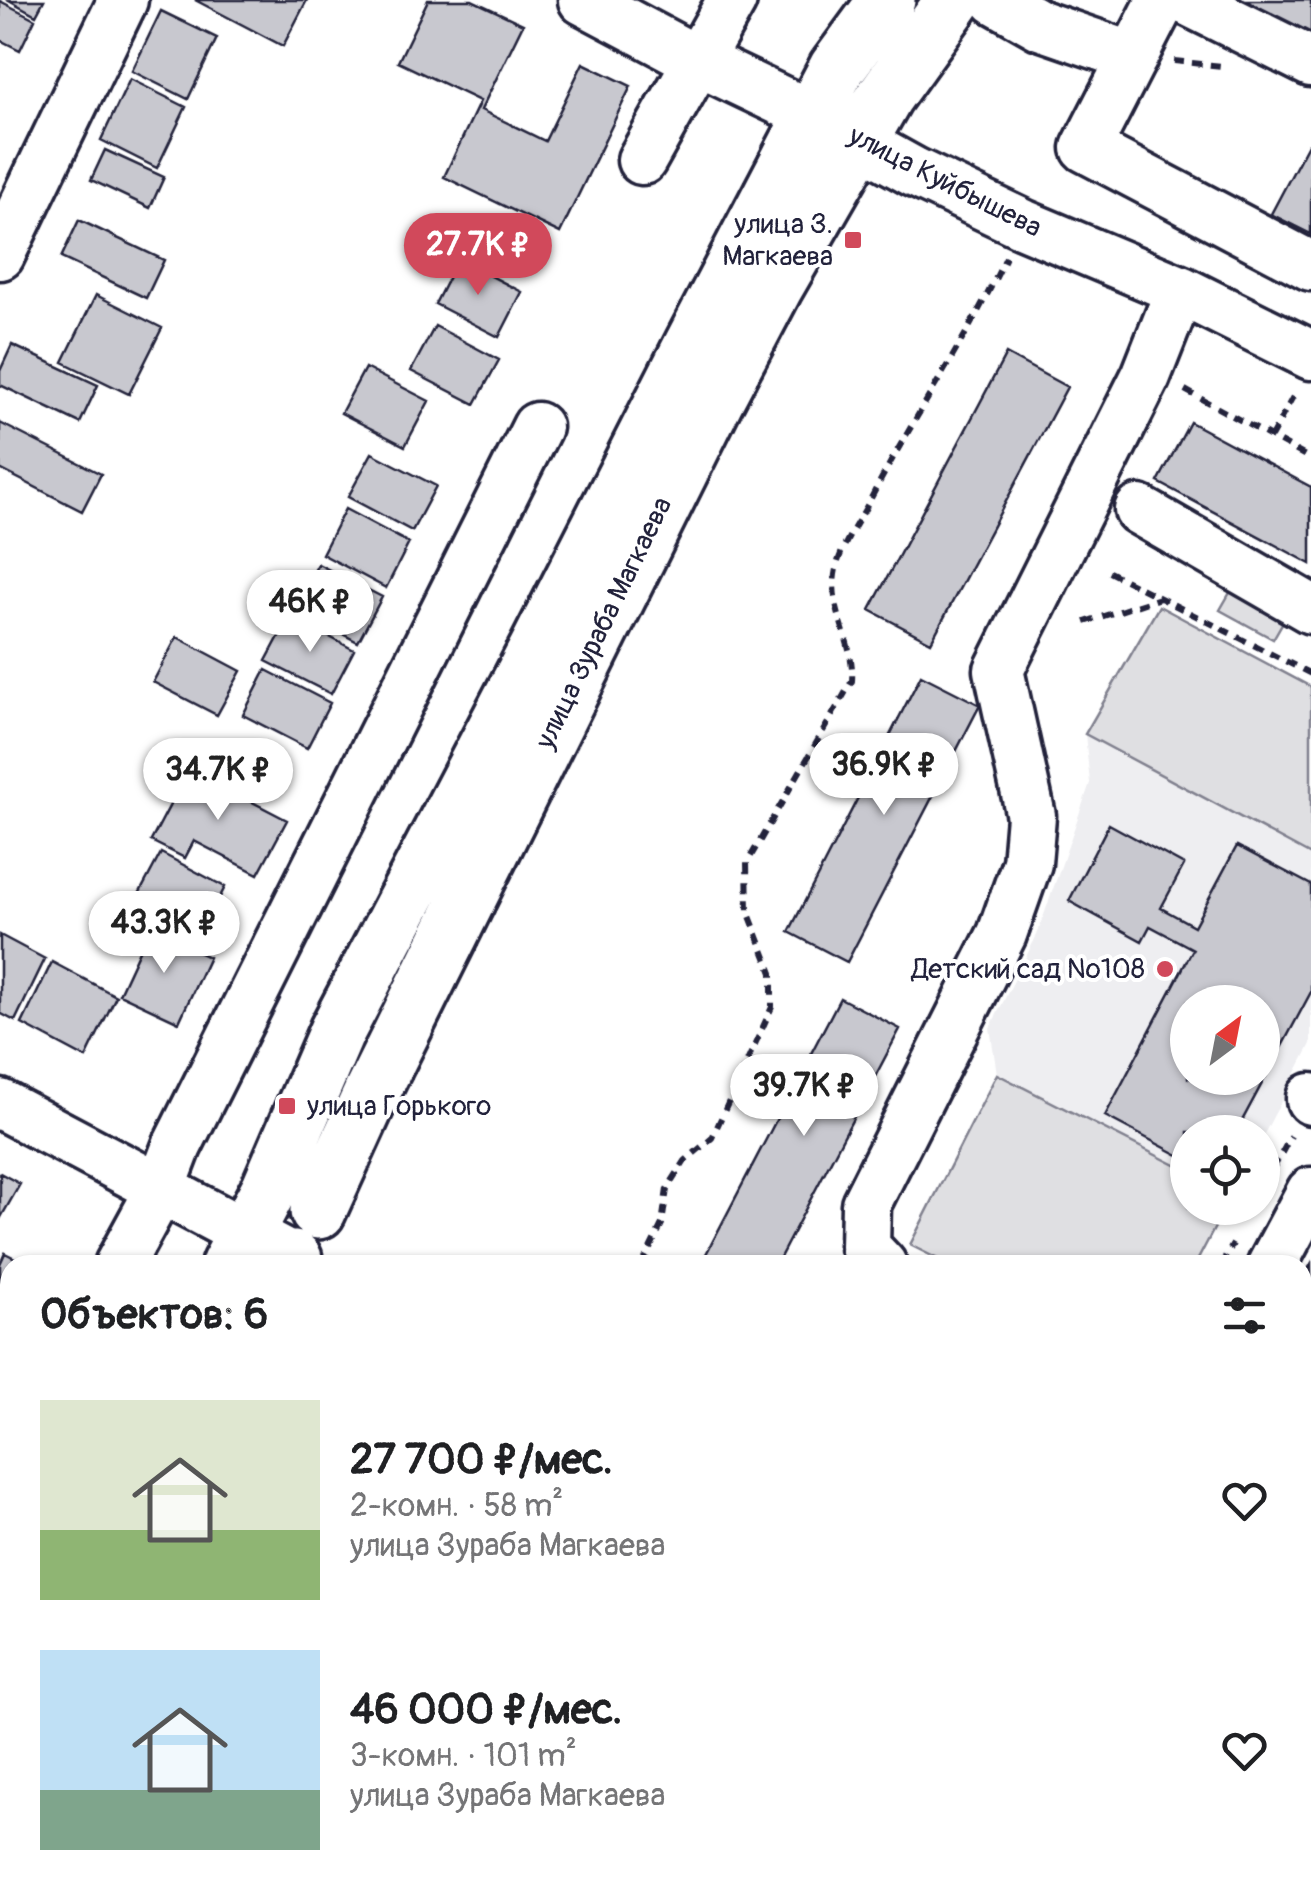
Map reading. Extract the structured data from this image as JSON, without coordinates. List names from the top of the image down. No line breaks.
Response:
{"streets":{"main road":["улица Зураба Магкаева"],"street":["улица Куйбышева"]},"crossings":[["улица Куйбышева","улица Зураба Магкаева"]],"places":{"transit":["улица З. Магкаева","улица Горького"],"other":["Детский сад №108"]},"north":"top right","page":{"price":["27.7K ₽","46K ₽","36.9K ₽","34.7K ₽","43.3K ₽","39.7K ₽"],"heading":"Объектов: 6","list":[{"name":"27 700 ₽/мес.","note":"2-комн. · 58 m² · улица Зураба Магкаева"},{"name":"46 000 ₽/мес.","note":"3-комн. · 101 m² · улица Зураба Магкаева"}]}}
